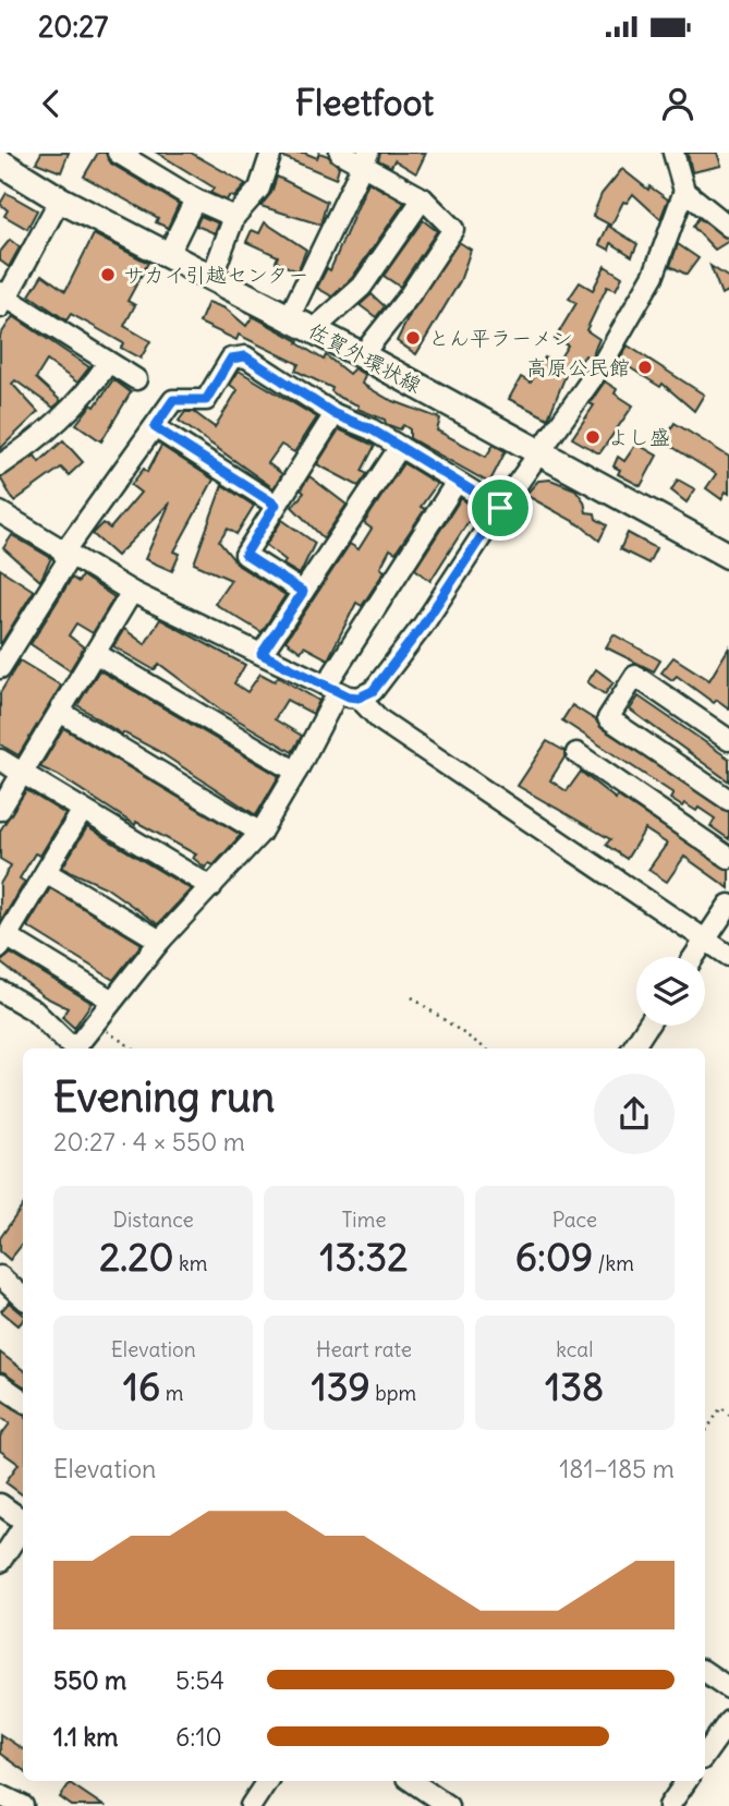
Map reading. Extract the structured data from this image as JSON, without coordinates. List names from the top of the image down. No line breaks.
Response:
{"streets":{"main road":["佐賀外環状線"]},"places":["サカイ引越センター","とん平ラーメン","高原公民館","よし盛"],"page":{"status":"20:27","header":"Fleetfoot","heading":["Evening run","20:27 · 4 × 550 m"],"stats":[["Distance","2.20 km"],["Time","13:32"],["Pace","6:09 /km"],["Elevation","16 m"],["Heart rate","139 bpm"],["kcal","138"]],"chart":["Elevation","181–185 m"],"list":[{"name":"550 m","note":"5:54"},{"name":"1.1 km","note":"6:10"}]}}
